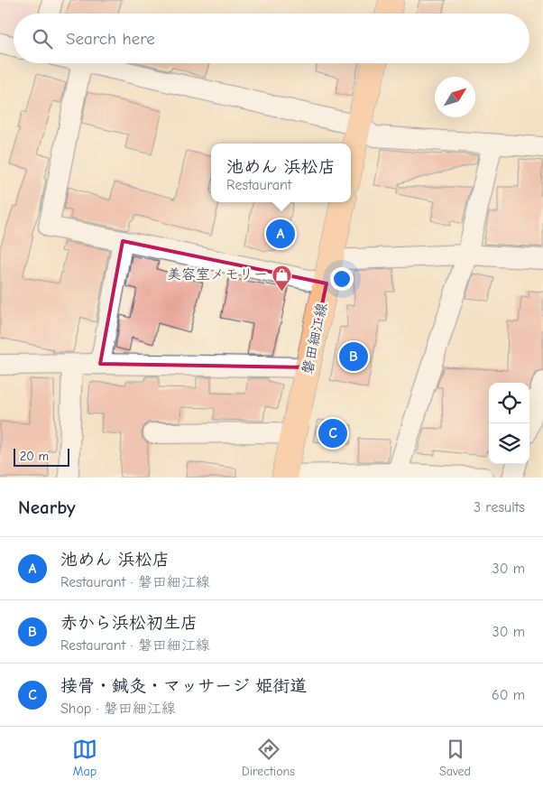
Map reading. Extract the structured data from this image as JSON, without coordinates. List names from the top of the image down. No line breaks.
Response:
{"streets":{"main road":["磐田細江線"]},"places":{"shop":["美容室メモリー"]},"scale_bar":"20 m","north":"top right","page":{"search":"Search here","popup":["池めん 浜松店","Restaurant"],"pins":["A","B","C"],"scale":"20 m","heading":["Nearby","3 results"],"list":[{"mark":"A","name":"池めん 浜松店","note":"Restaurant · 磐田細江線","value":"30 m"},{"mark":"B","name":"赤から浜松初生店","note":"Restaurant · 磐田細江線","value":"30 m"},{"mark":"C","name":"接骨・鍼灸・マッサージ 姫街道","note":"Shop · 磐田細江線","value":"60 m"}],"nav":["Map","Directions","Saved"]}}
